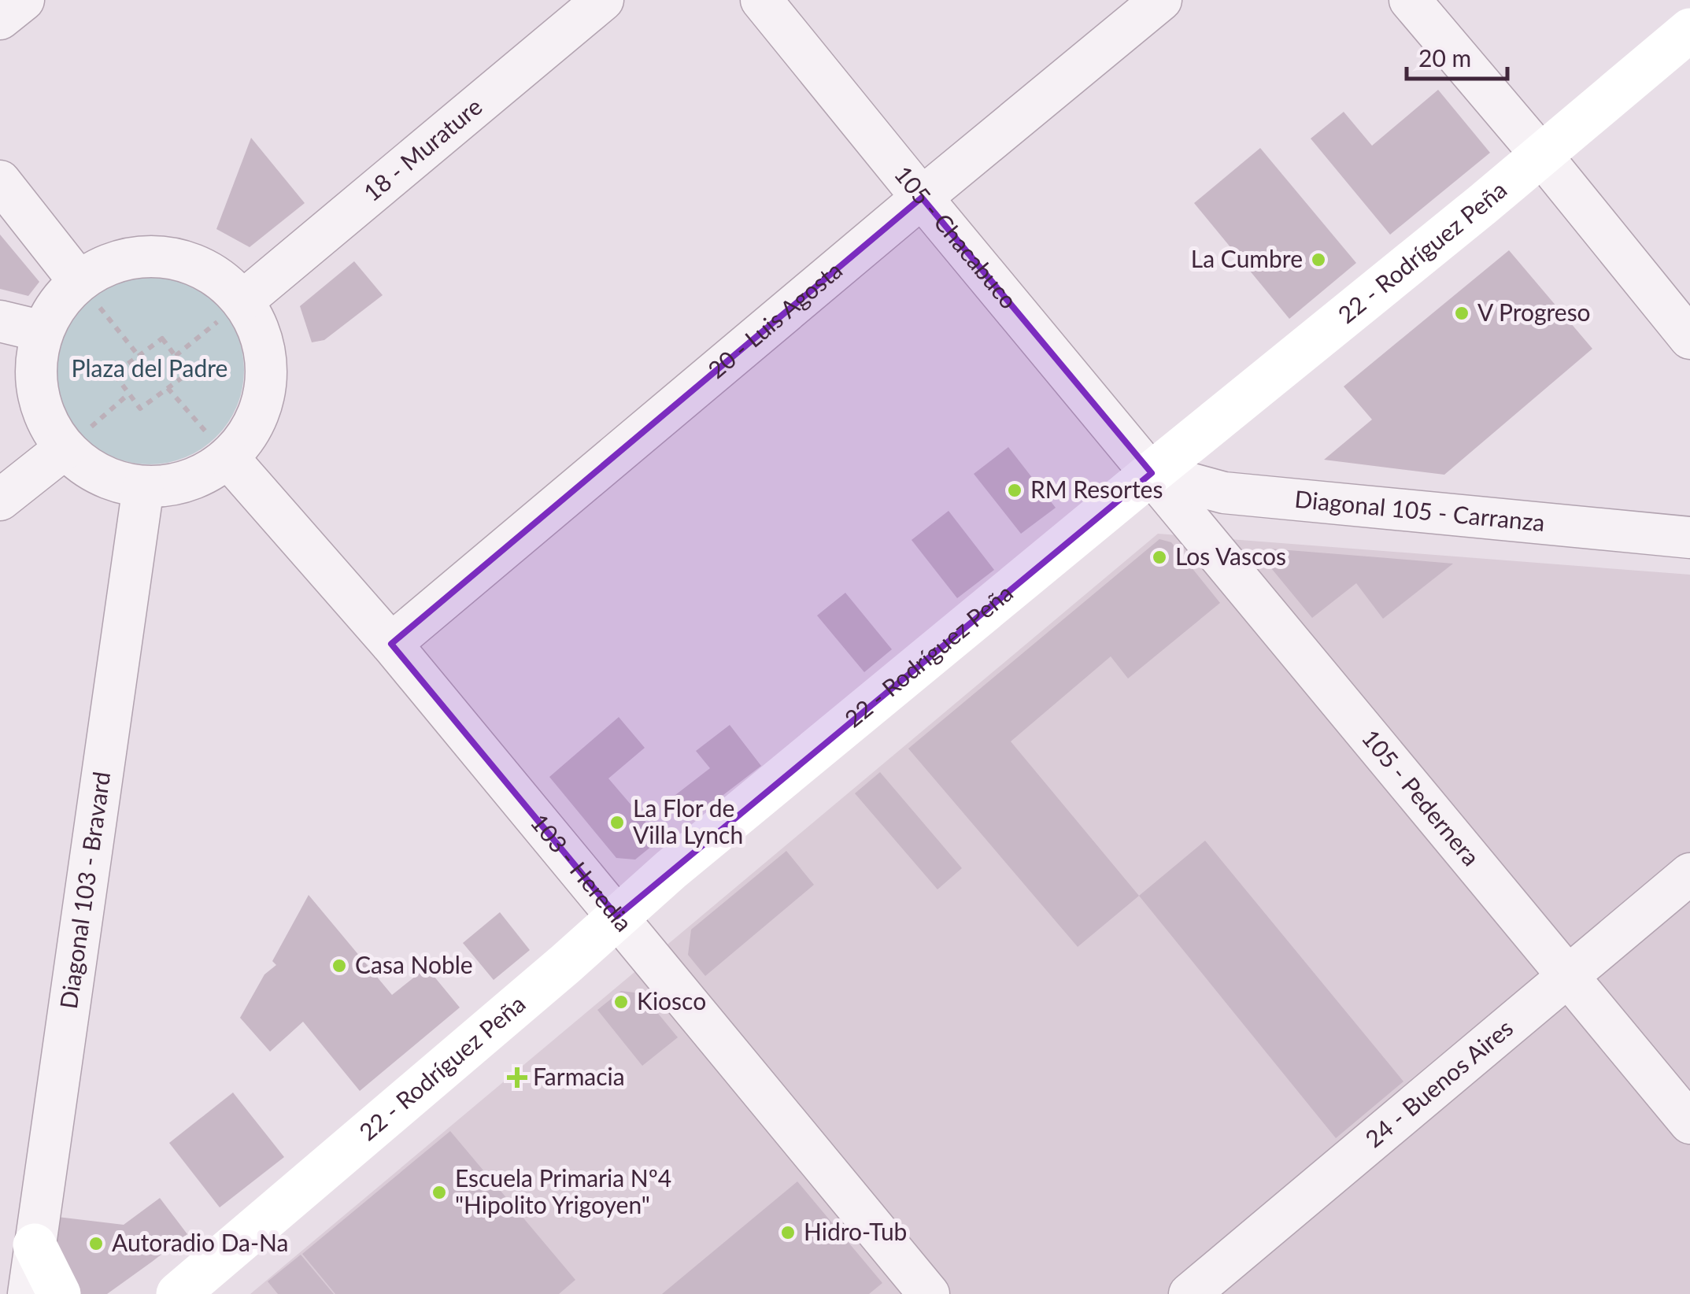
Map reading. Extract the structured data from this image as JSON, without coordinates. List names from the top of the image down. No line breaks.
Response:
{"streets":{"street":["18 - Murature","105 - Chacabuco","22 - Rodríguez Peña","20 - Luis Agosta","Diagonal 105 - Carranza","105 - Pedernera","103 - Heredia","Diagonal 103 - Bravard","24 - Buenos Aires"]},"crossings":[["105 - Chacabuco","22 - Rodríguez Peña"],["105 - Chacabuco","20 - Luis Agosta"],["105 - Chacabuco","Diagonal 105 - Carranza"],["105 - Chacabuco","105 - Pedernera"],["22 - Rodríguez Peña","Diagonal 105 - Carranza"],["22 - Rodríguez Peña","105 - Pedernera"],["22 - Rodríguez Peña","103 - Heredia"],["20 - Luis Agosta","103 - Heredia"],["Diagonal 105 - Carranza","105 - Pedernera"],["105 - Pedernera","24 - Buenos Aires"]],"parks":["Plaza del Padre"],"places":{"other":["La Cumbre","V Progreso","RM Resortes","Los Vascos","La Flor de Villa Lynch","Casa Noble","Kiosco","Escuela Primaria Nº4 \"Hipolito Yrigoyen\"","Hidro-Tub","Autoradio Da-Na"],"health":["Farmacia"]},"scale_bar":"20 m"}
